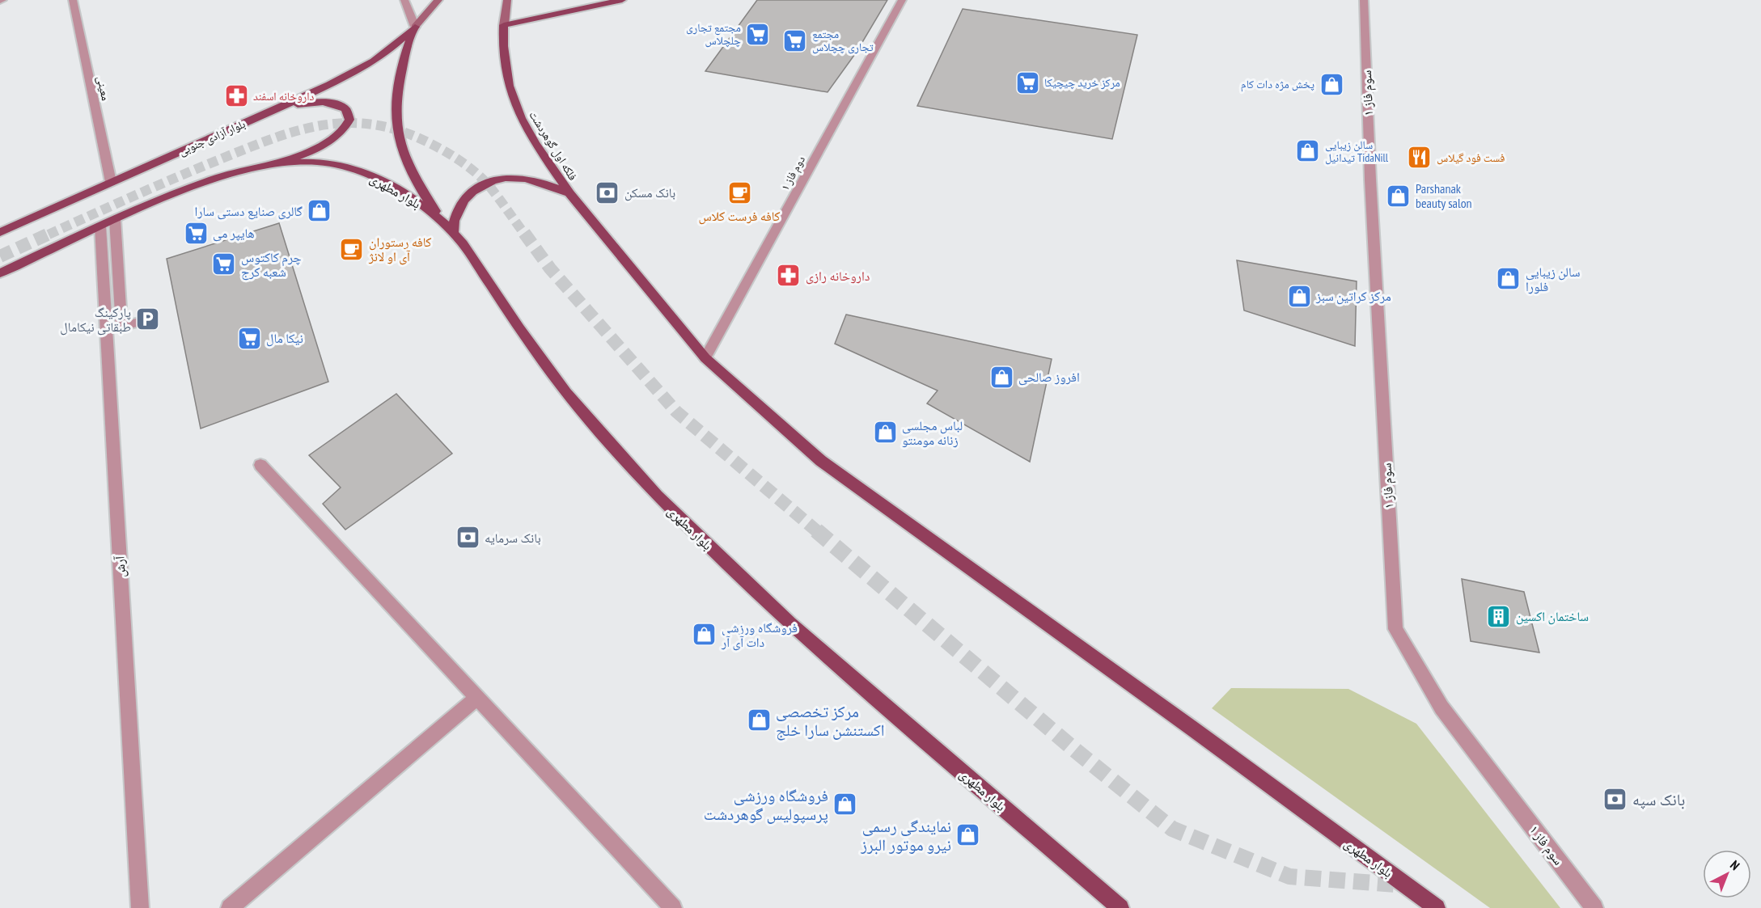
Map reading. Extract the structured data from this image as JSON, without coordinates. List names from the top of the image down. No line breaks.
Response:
{"streets":{"main road":["بلوار آزادی جنوبی","فلکه اول گوهردشت","بلوار مطهری"],"street":["معینی","سوم فاز ۱","دوم فاز ۱","آرش"]},"crossings":[["معینی","بلوار آزادی جنوبی"],["فلکه اول گوهردشت","بلوار مطهری"],["دوم فاز ۱","بلوار مطهری"]],"places":{"supermarket":["مجتمع تجاری چلچلاس","مجتمع تجاری چچلاس","مرکز خرید چیچیکا","هایپر می","چرم کاکتوس شعبه کرج","نیکا مال"],"shop":["پخش مژه دات کام","سالن زیبایی تیدانیل TidaNill","Parshanak beauty salon","گالری صنایع دستی سارا","سالن زیبایی فلورا","مرکز کراتین سبز","افروز صالحی","لباس مجلسی زنانه مومنتو","فروشگاه ورزشی دات آی آر","مرکز تخصصی اکستنشن سارا خلج","فروشگاه ورزشی پرسپولیس گوهردشت","نمایندگی رسمی نیرو موتور البرز"],"pharmacy":["داروخانه اسفند","داروخانه رازی"],"restaurant":["فست فود گیلاس"],"bank":["بانک مسکن","بانک سرمایه","بانک سپه"],"cafe":["کافه فرست کلاس","کافه رستوران آی او لانژ"],"parking":["پارکینگ طبقاتی نیکامال"],"building":["ساختمان اکسین"]},"north":"top right"}
